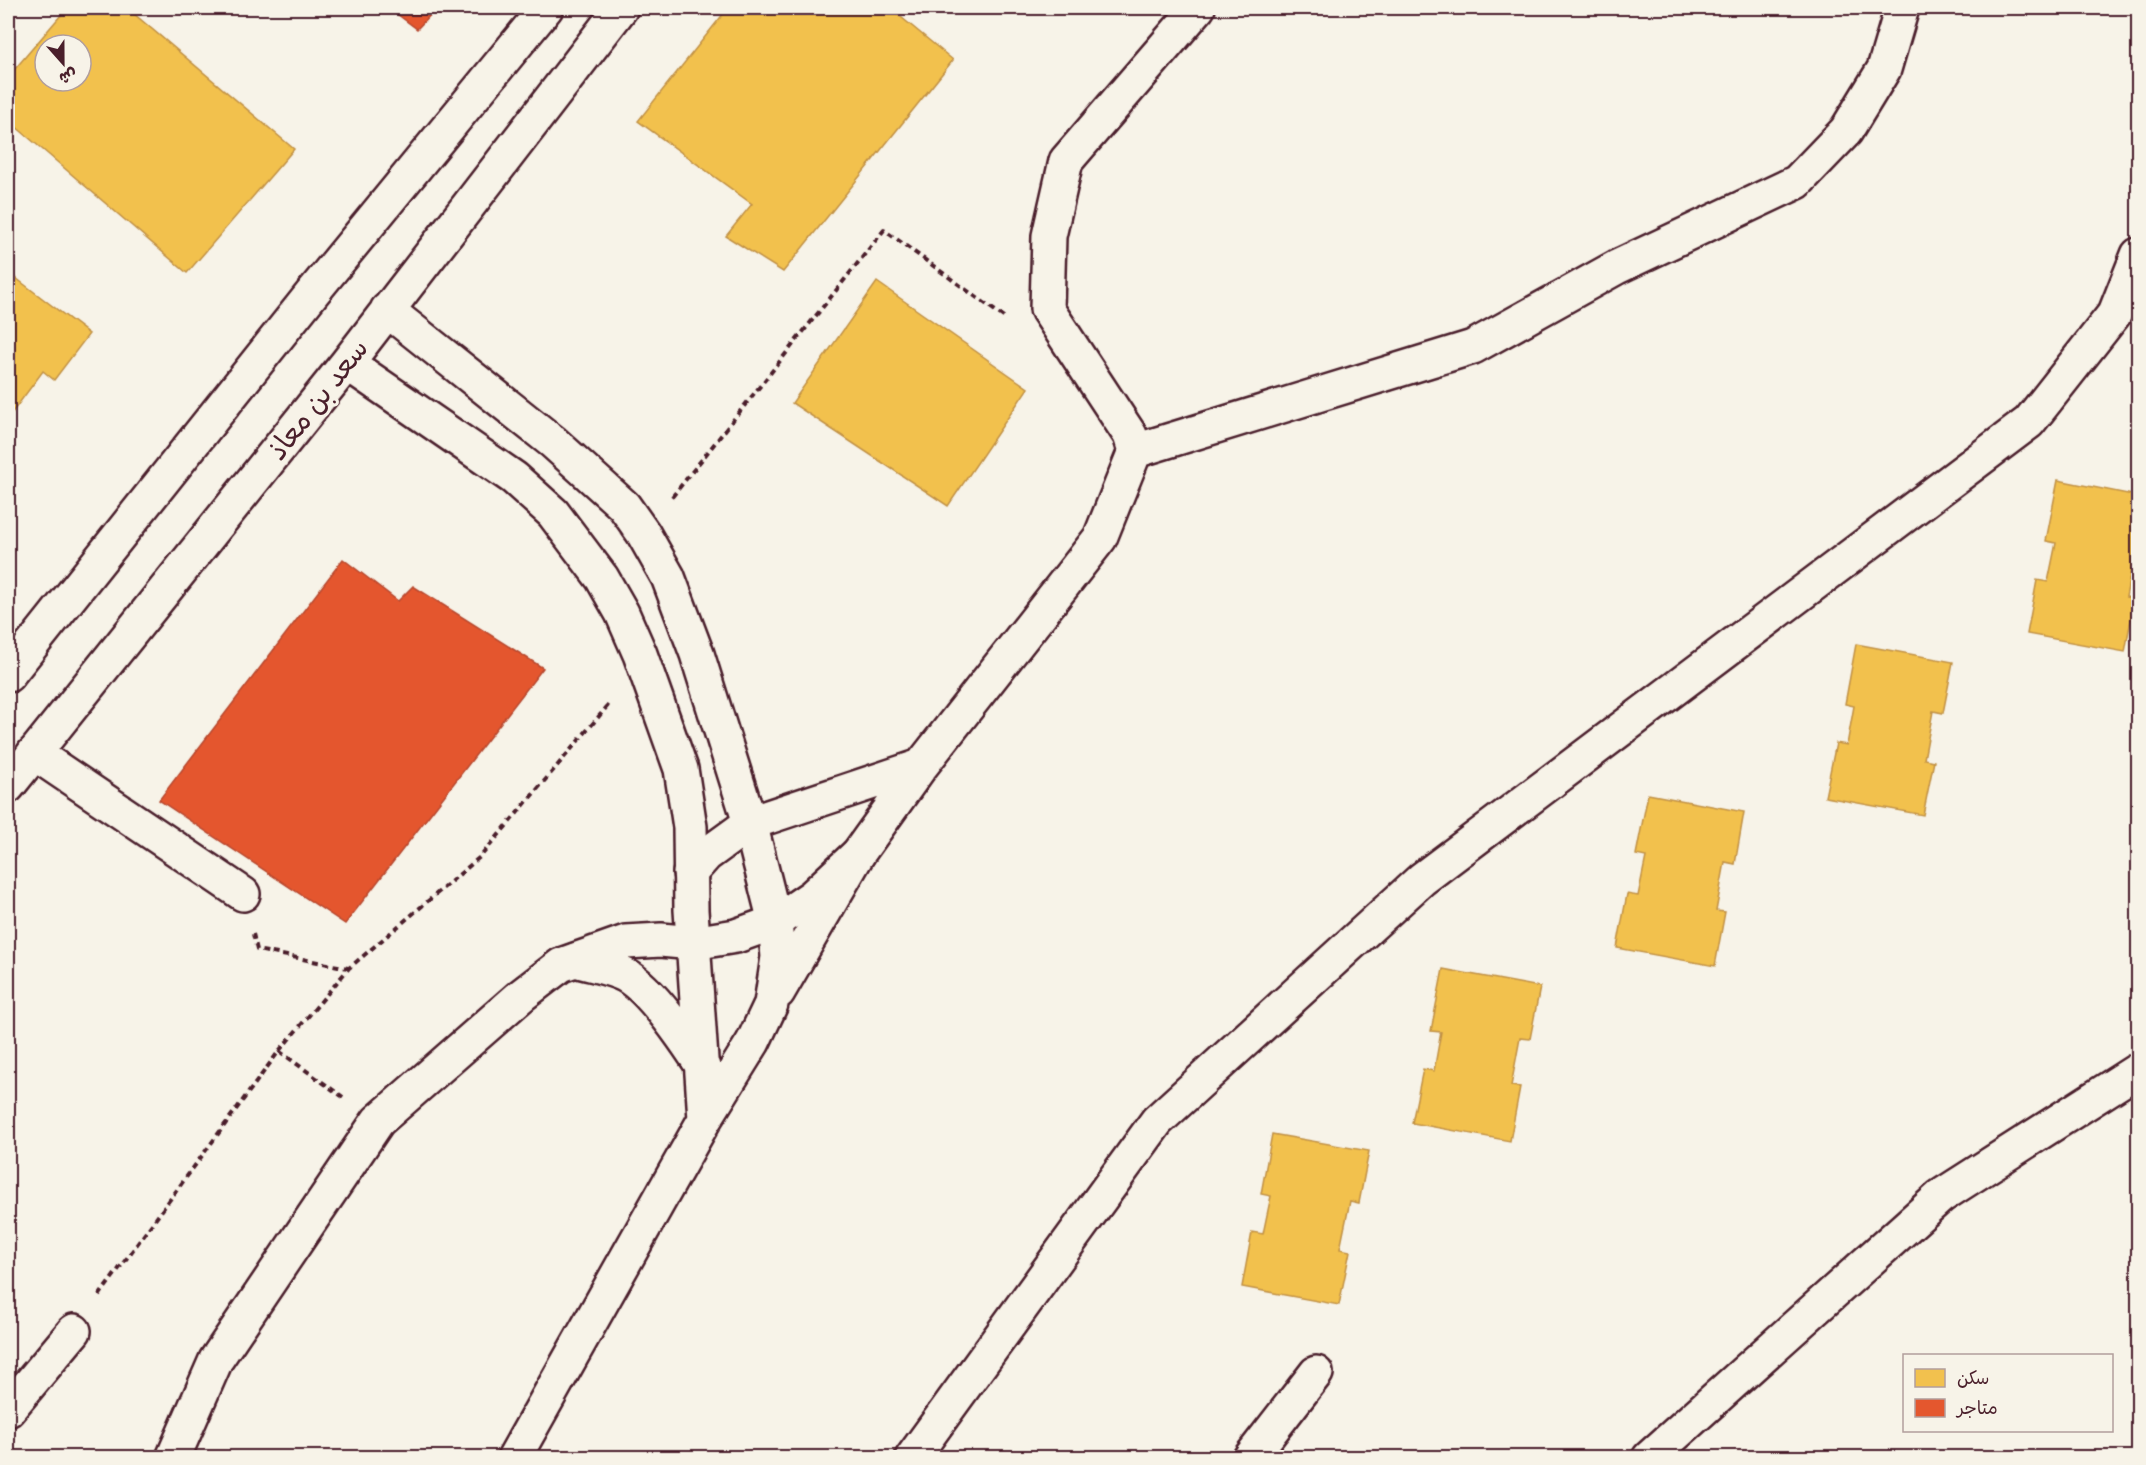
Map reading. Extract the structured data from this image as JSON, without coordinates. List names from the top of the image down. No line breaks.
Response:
{"streets":{"street":["سعد بن معاذ"]},"legend":["سكن","متاجر"],"north":"bottom"}
